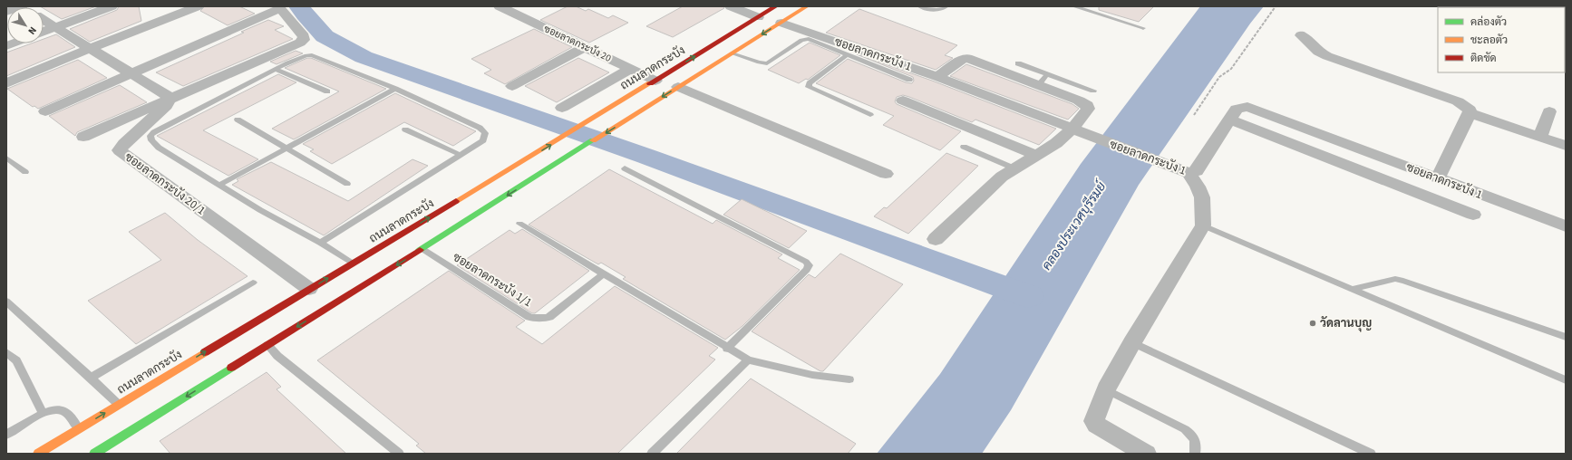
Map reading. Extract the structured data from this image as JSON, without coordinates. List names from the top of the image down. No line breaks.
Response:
{"streets":{"main road":["ถนนลาดกระบัง"],"street":["ซอยลาดกระบัง 20","ซอยลาดกระบัง 1","ซอยลาดกระบัง 20/1"],"lane":["ซอยลาดกระบัง 1/1"]},"crossings":[["ซอยลาดกระบัง 20","ถนนลาดกระบัง"],["ถนนลาดกระบัง","ซอยลาดกระบัง 20/1"]],"water":["คลองประเวศบุรีรมย์"],"places":["วัดลานบุญ"],"legend":["คล่องตัว","ชะลอตัว","ติดขัด"],"north":"bottom right"}
